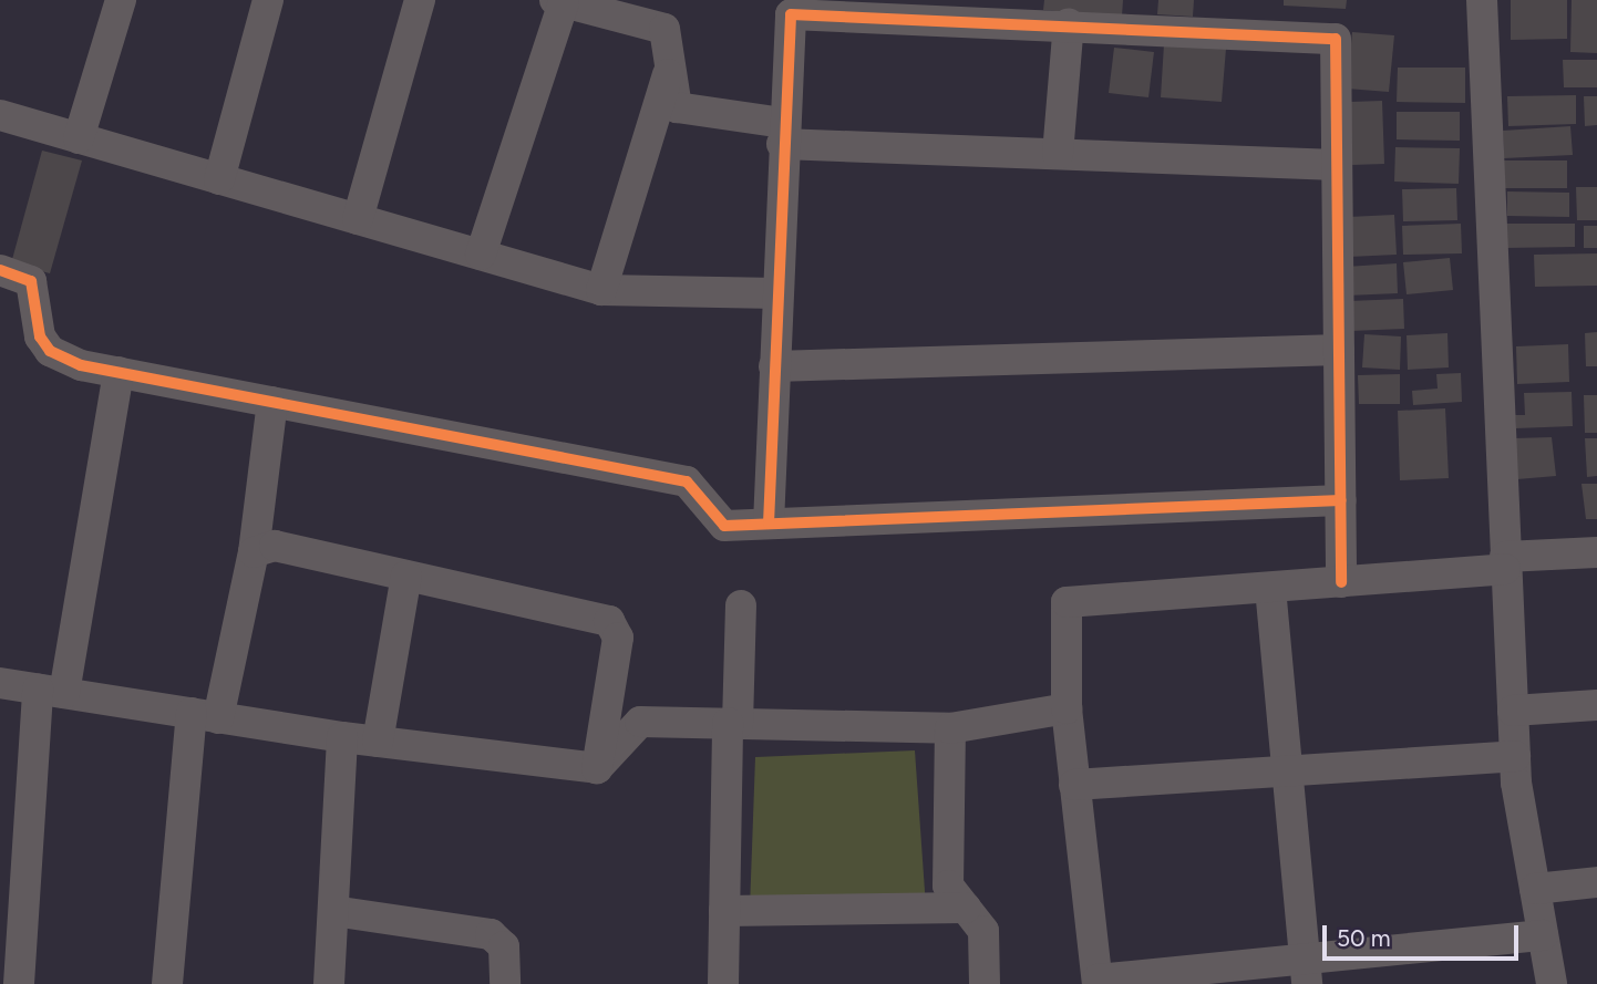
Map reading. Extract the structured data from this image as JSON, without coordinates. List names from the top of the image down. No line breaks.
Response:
{"scale_bar":"50 m"}
